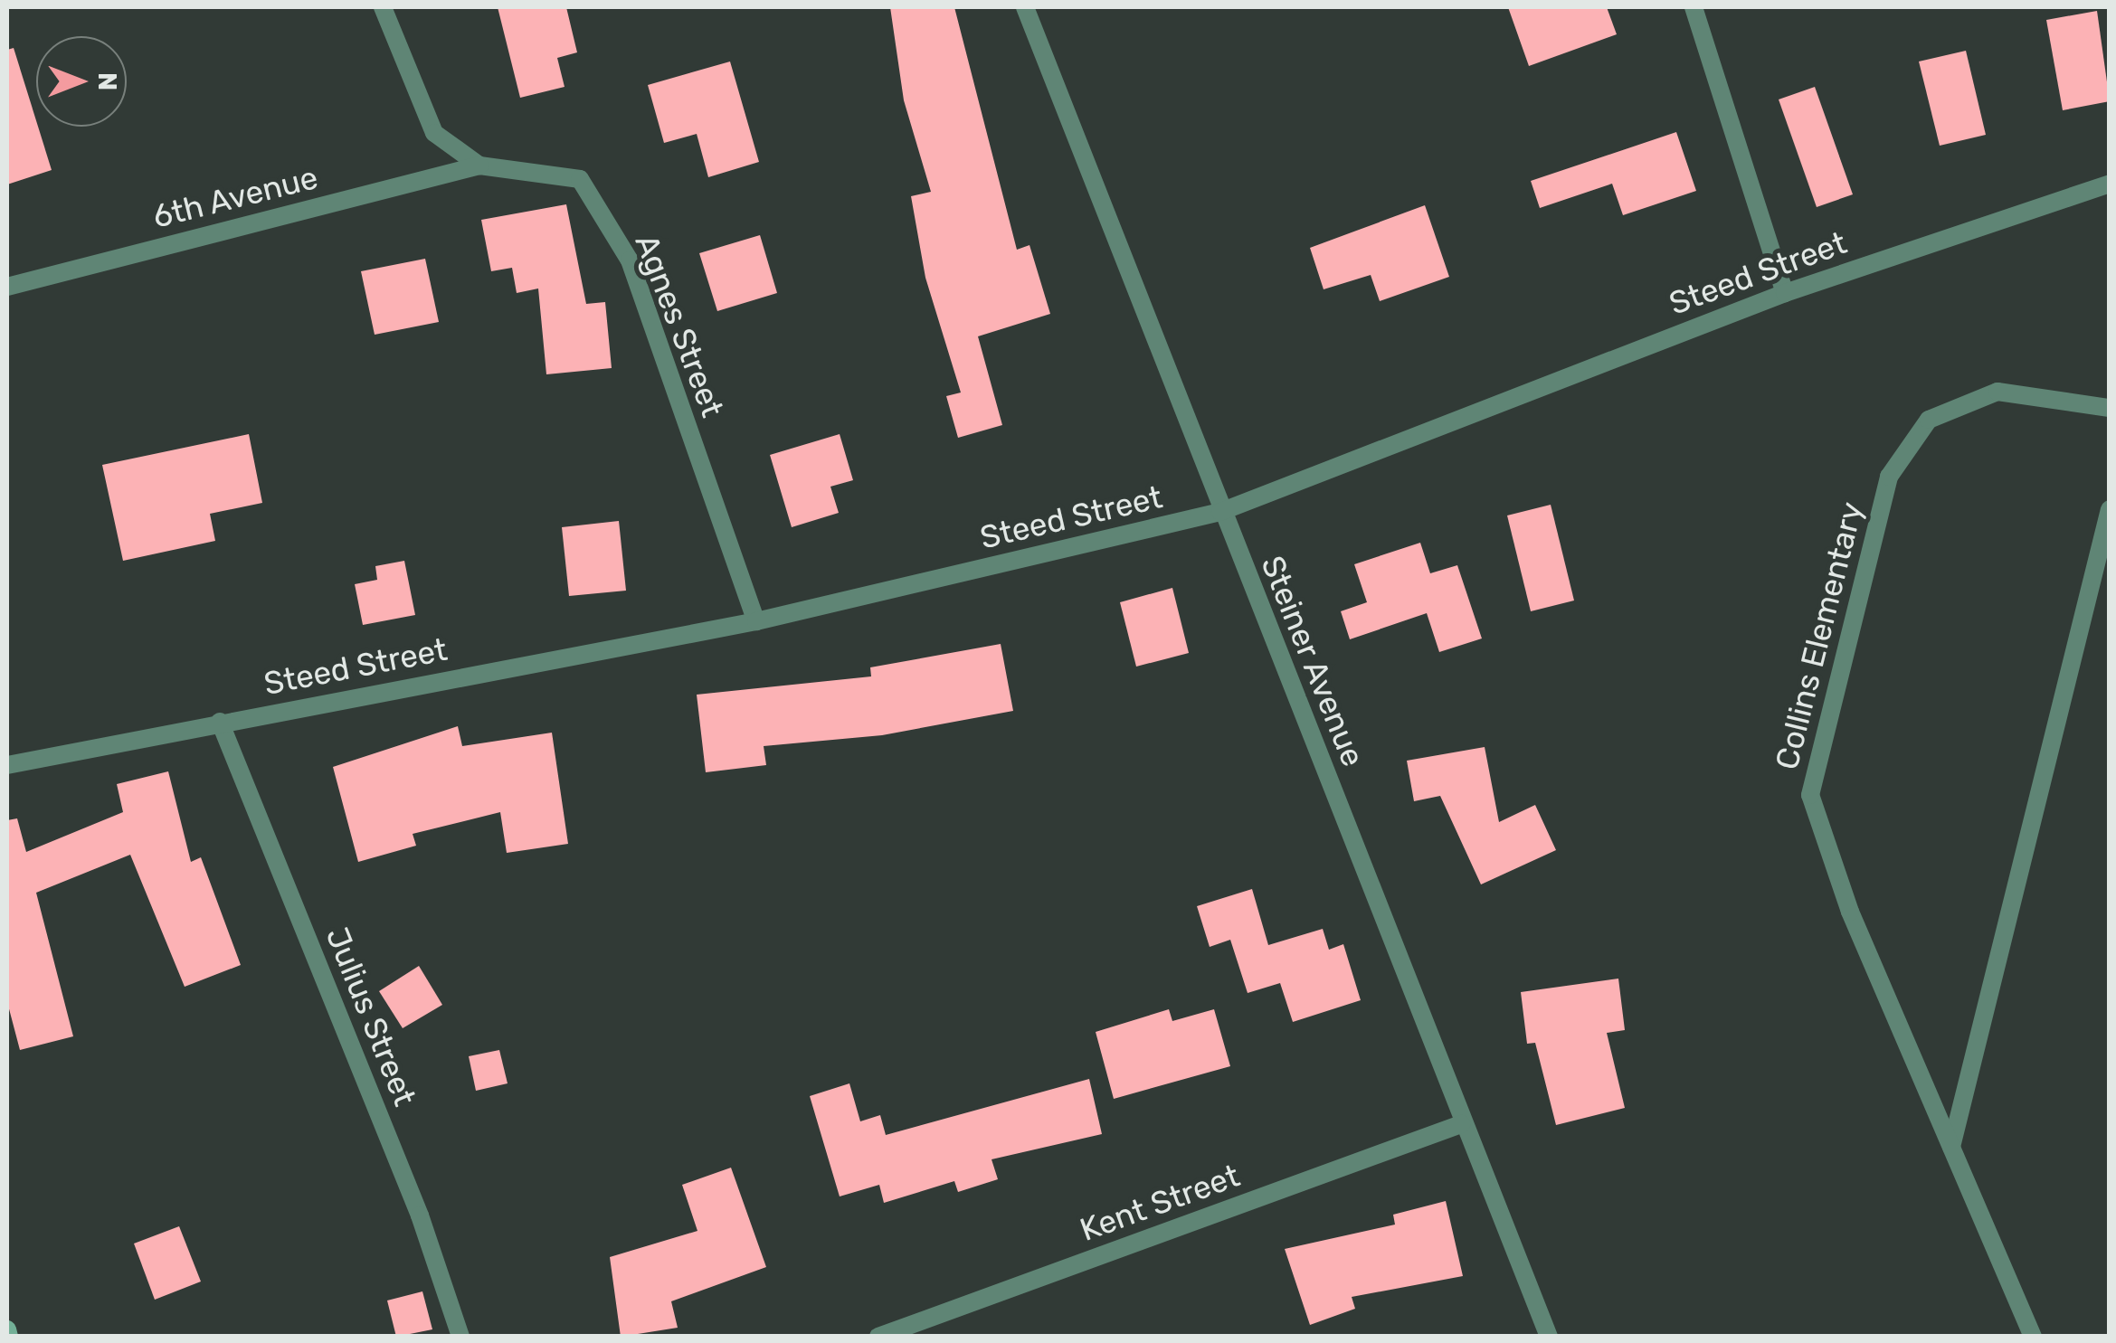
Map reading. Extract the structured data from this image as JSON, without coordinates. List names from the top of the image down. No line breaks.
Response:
{"streets":{"street":["6th Avenue","Steed Street","Agnes Street","Collins Elementary","Steiner Avenue","Julius Street","Kent Street"]},"crossings":[["6th Avenue","Agnes Street"],["Steed Street","Agnes Street"],["Steed Street","Steiner Avenue"],["Steed Street","Julius Street"],["Steiner Avenue","Kent Street"]],"north":"right"}
